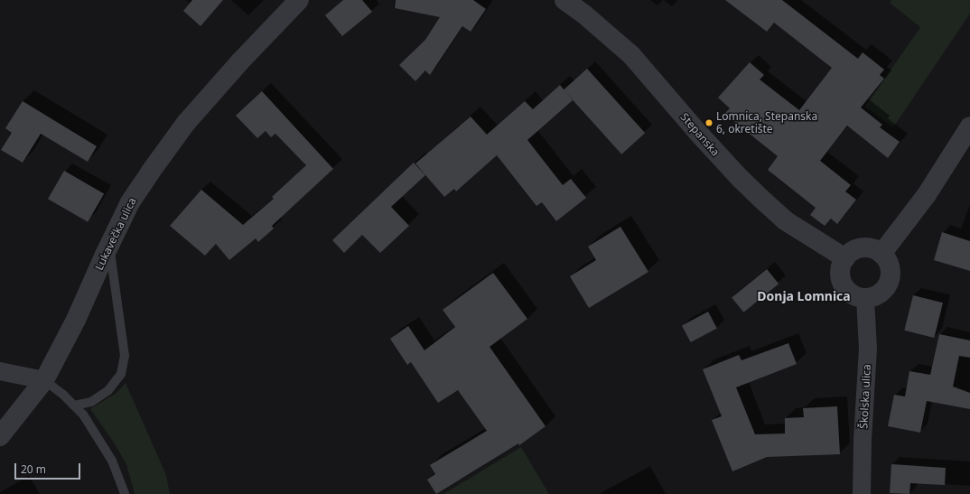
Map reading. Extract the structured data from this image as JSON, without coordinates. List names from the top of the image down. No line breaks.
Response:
{"streets":{"street":["Stepanska","Lukavečka ulica","Školska ulica"]},"crossings":[["Stepanska","Školska ulica"]],"districts":["Donja Lomnica"],"places":["Lomnica, Stepanska 6, okretište"],"scale_bar":"20 m"}
